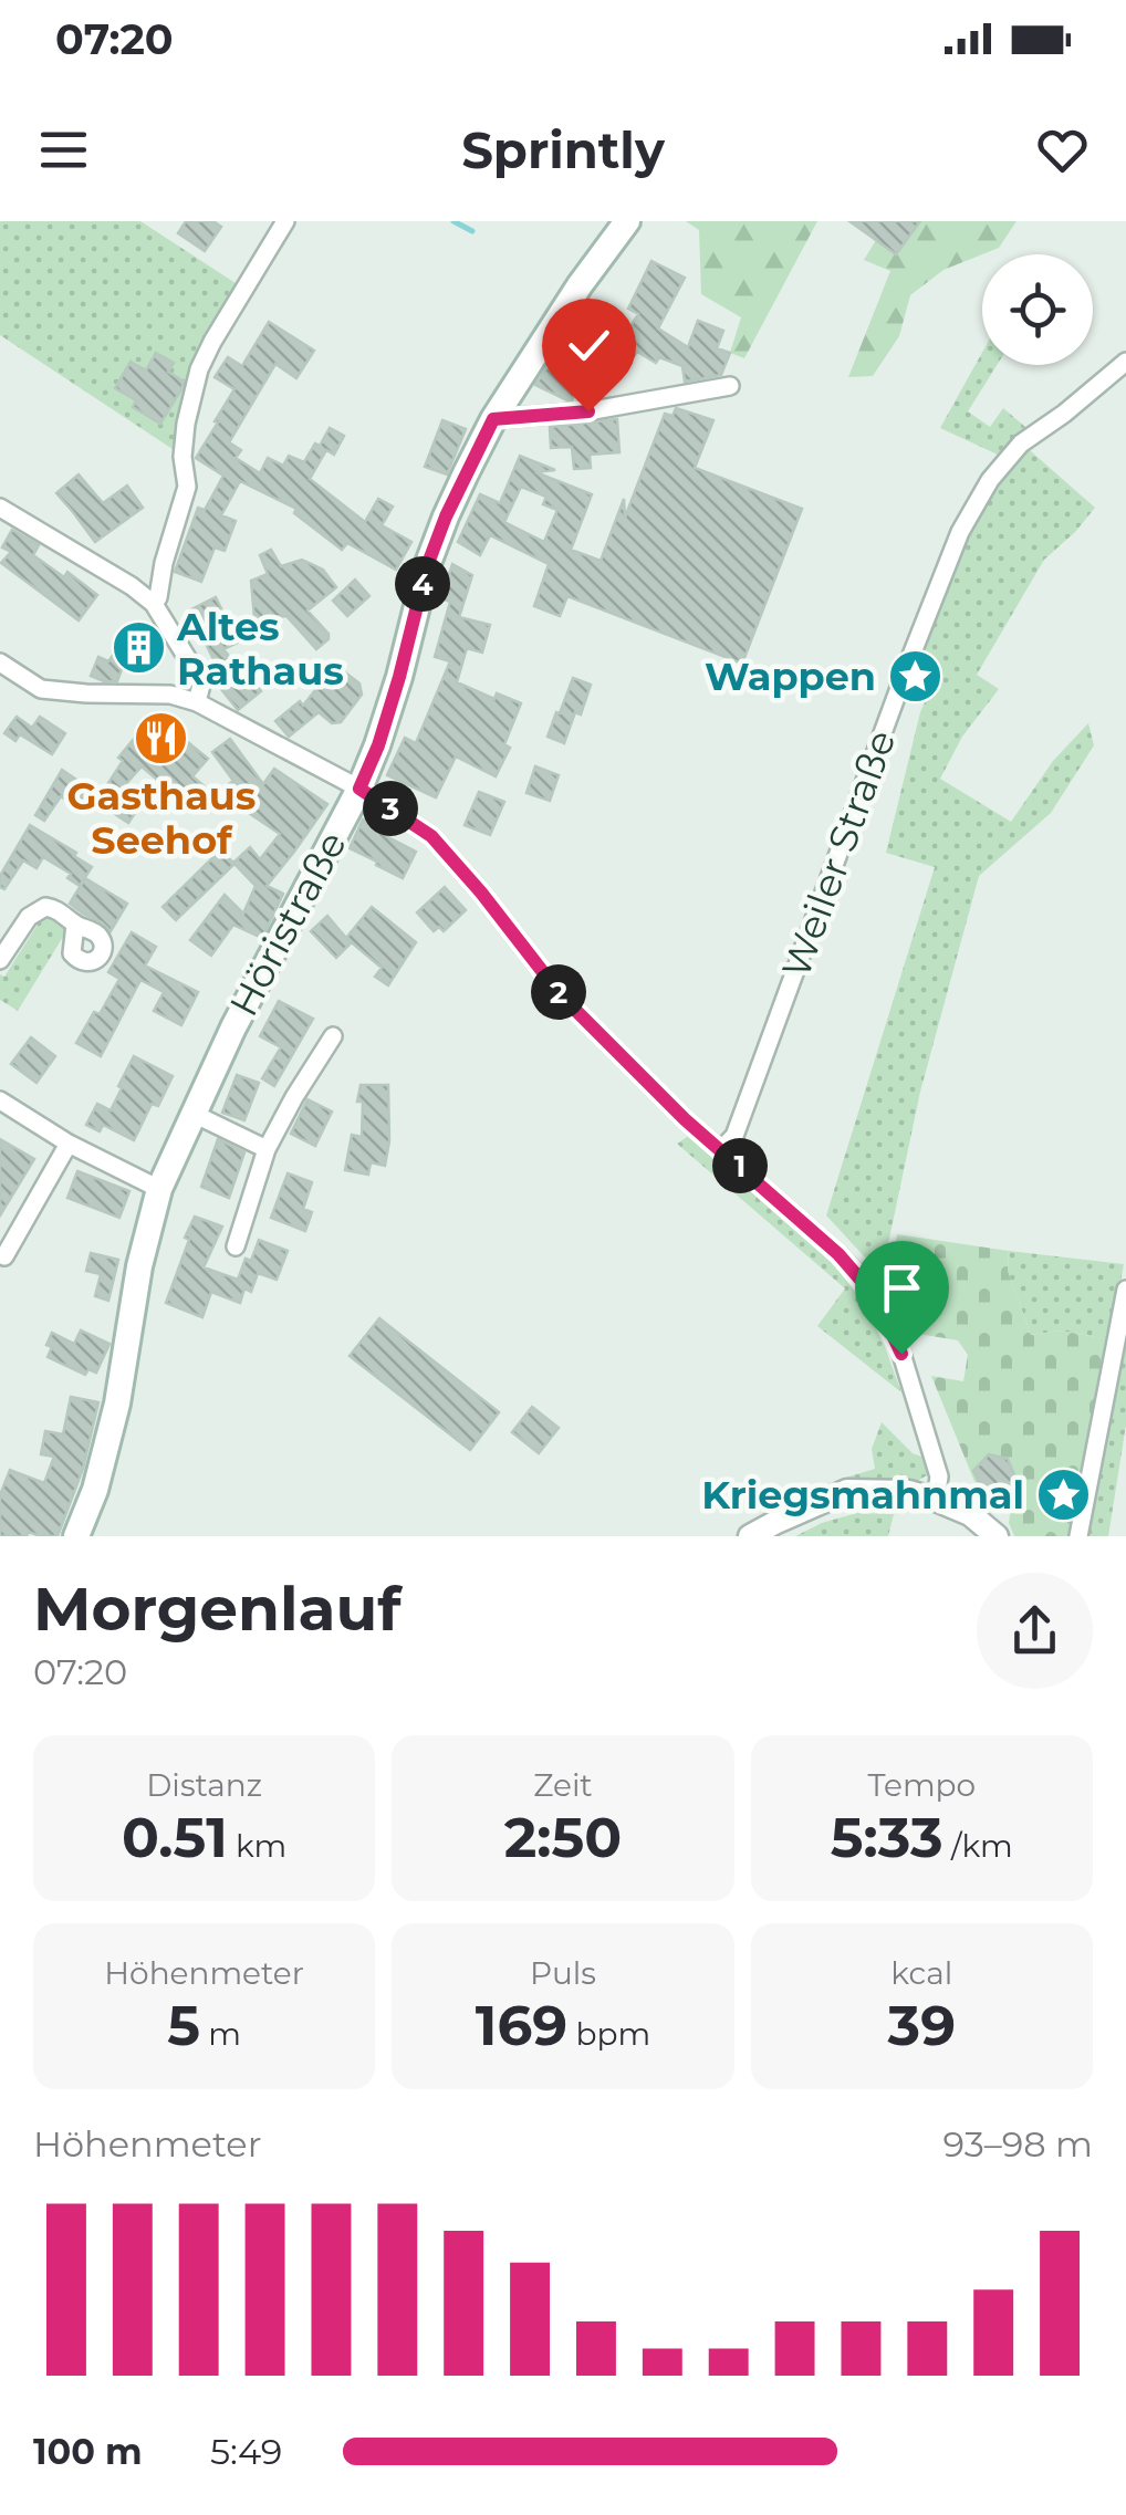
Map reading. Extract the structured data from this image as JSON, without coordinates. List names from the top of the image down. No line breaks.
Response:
{"streets":{"main road":["Höristraße"],"street":["Weiler Straße"]},"places":{"building":["Altes Rathaus"],"place":["Wappen","Kriegsmahnmal"],"restaurant":["Gasthaus Seehof"]},"page":{"status":"07:20","header":"Sprintly","pins":["4","3","2","1"],"heading":["Morgenlauf","07:20"],"stats":[["Distanz","0.51 km"],["Zeit","2:50"],["Tempo","5:33 /km"],["Höhenmeter","5 m"],["Puls","169 bpm"],["kcal","39"]],"chart":["Höhenmeter","93–98 m"],"list":[{"name":"100 m","note":"5:49"}]}}
